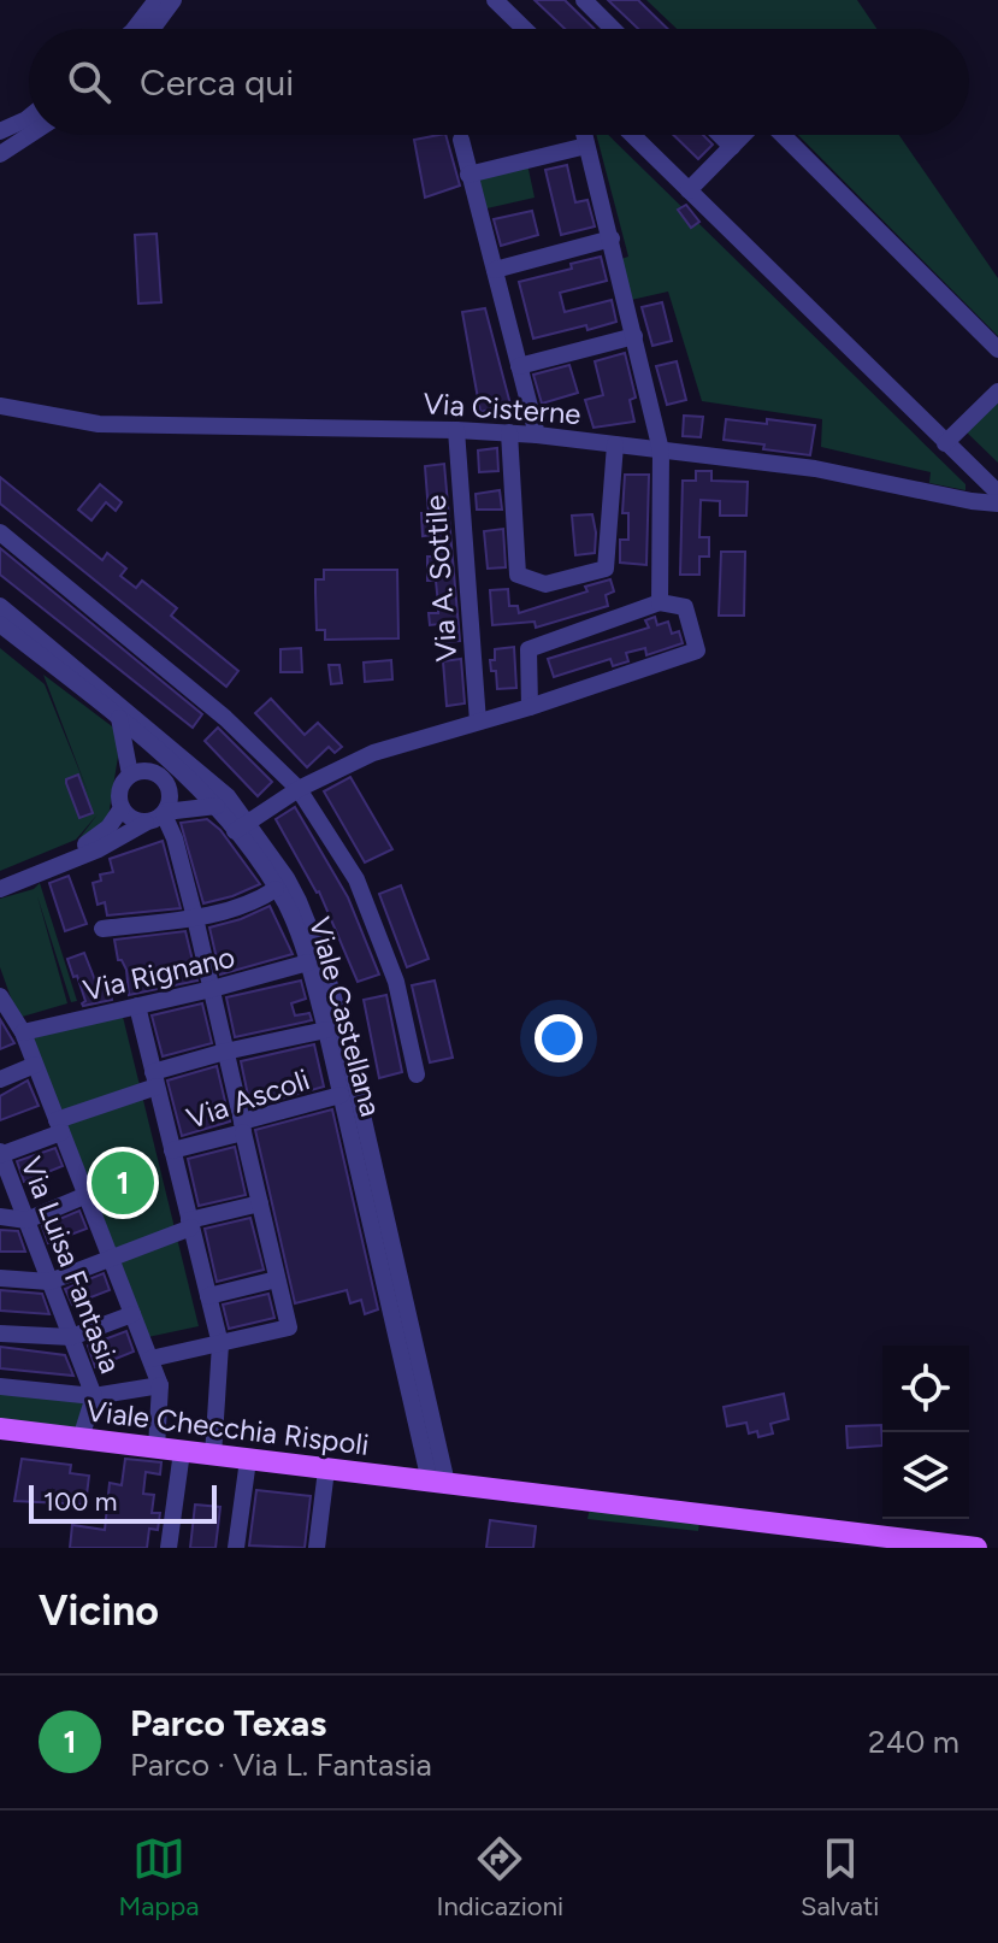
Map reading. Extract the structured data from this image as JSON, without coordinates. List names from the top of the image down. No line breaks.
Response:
{"streets":{"main road":["Viale Checchia Rispoli"],"street":["Via Cisterne","Via A. Sottile","Via Rignano","Viale Castellana","Via Ascoli","Via Luisa Fantasia"]},"crossings":[["Via Cisterne","Via A. Sottile"],["Via Rignano","Viale Castellana"],["Viale Castellana","Via Ascoli"],["Viale Castellana","Viale Checchia Rispoli"]],"scale_bar":"100 m","page":{"search":"Cerca qui","pins":"1","scale":"100 m","heading":"Vicino","list":[{"mark":"1","name":"Parco Texas","note":"Parco · Via L. Fantasia","value":"240 m"}],"nav":["Mappa","Indicazioni","Salvati"]}}
